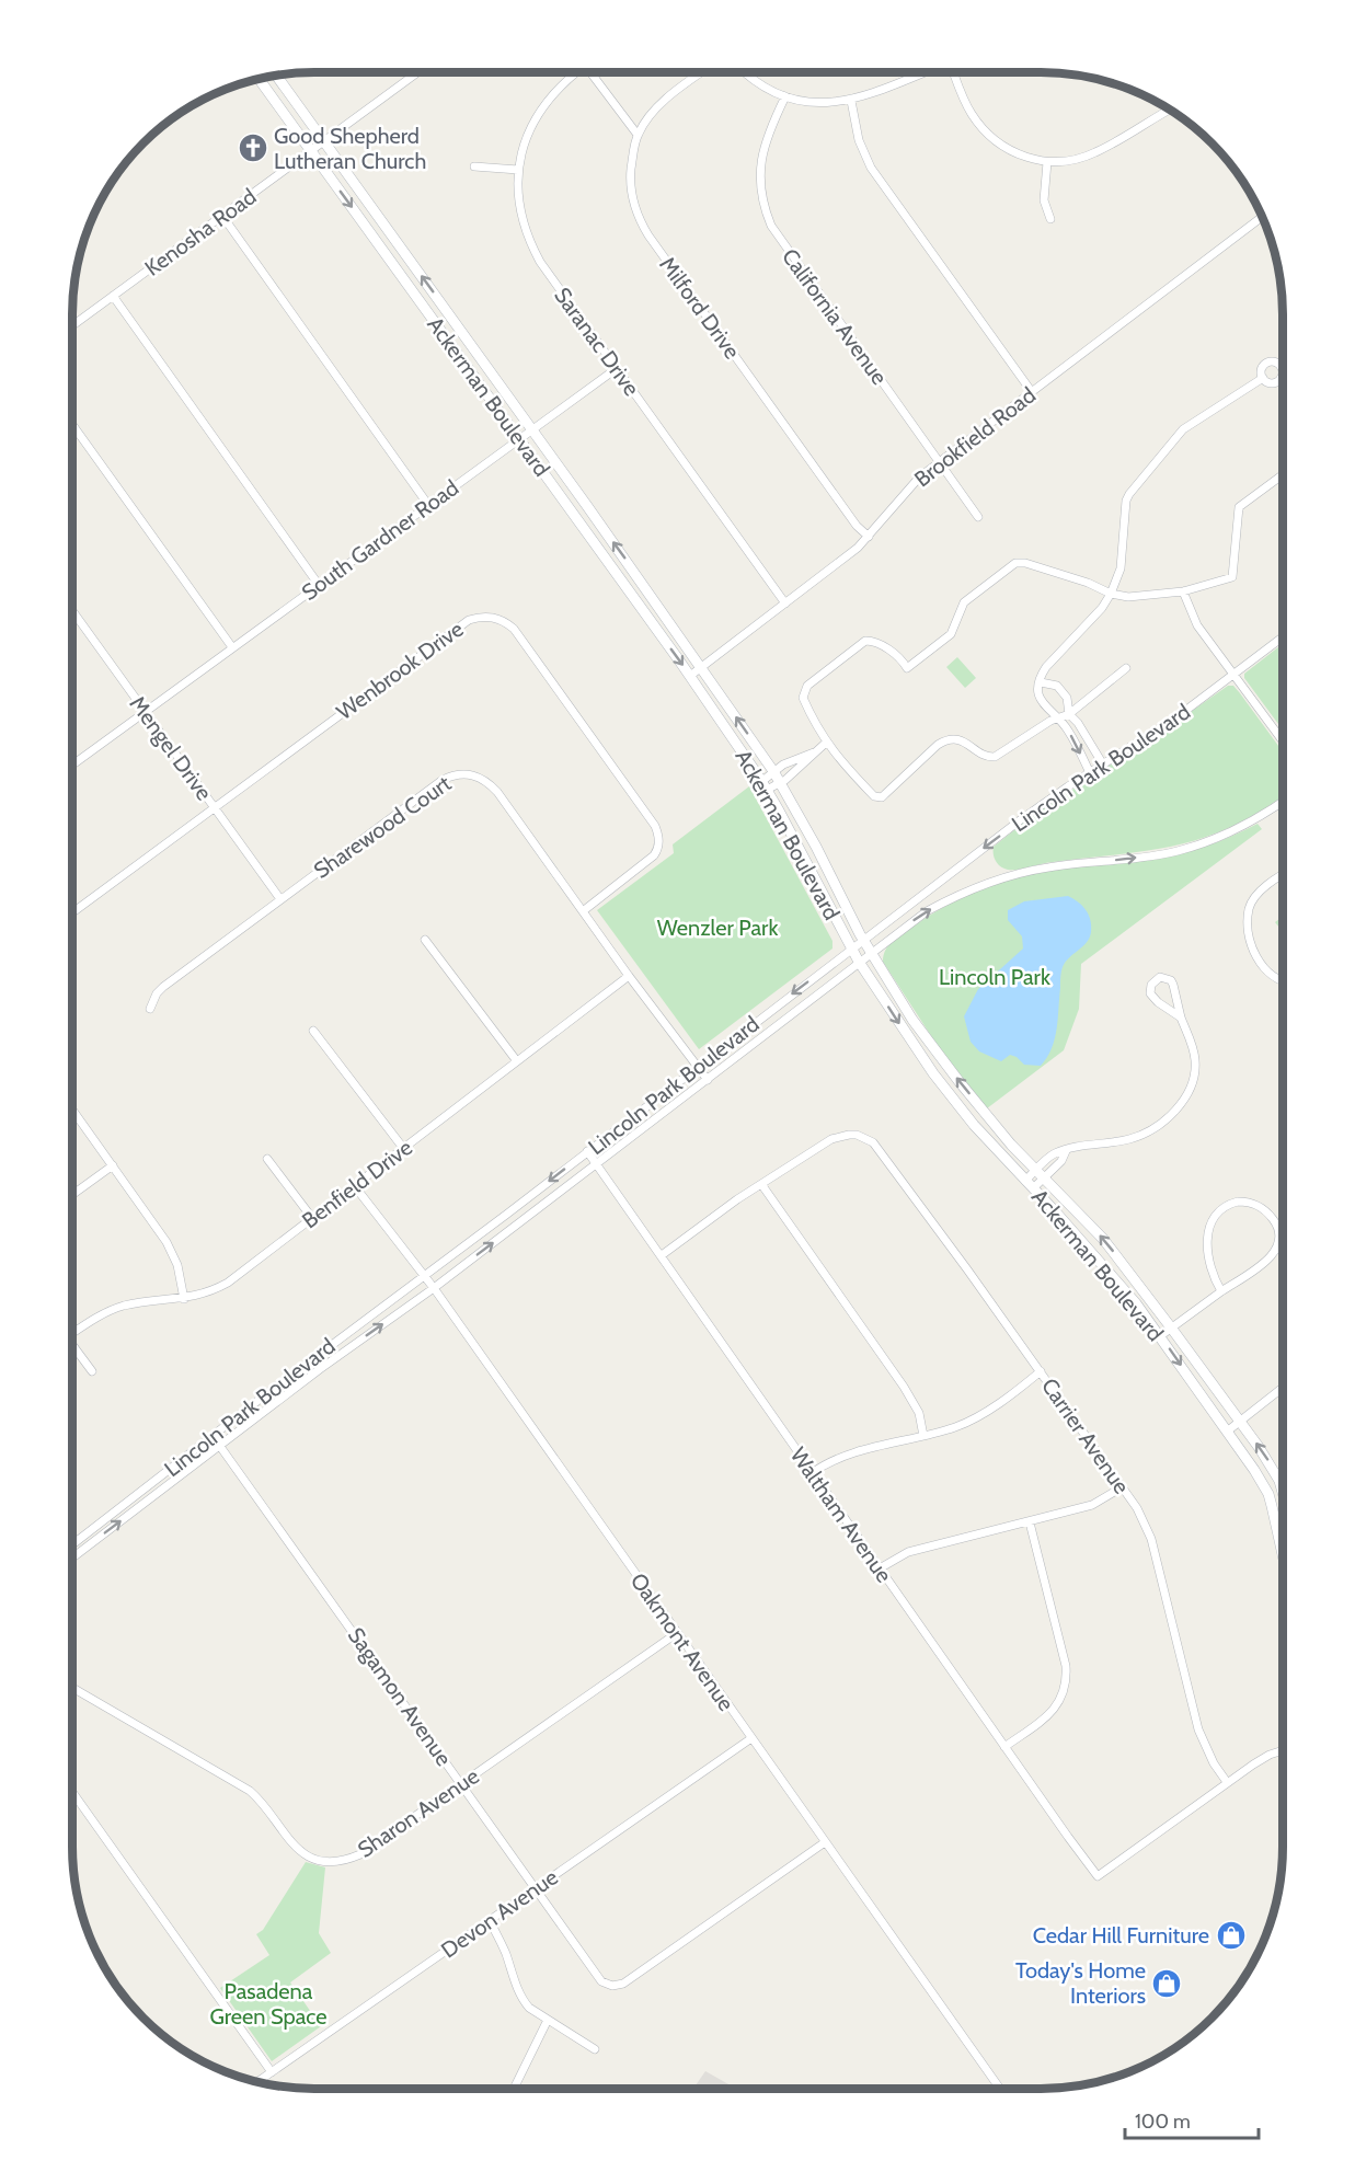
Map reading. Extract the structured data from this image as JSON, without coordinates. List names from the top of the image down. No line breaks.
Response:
{"streets":{"street":["Kenosha Road","Milford Drive","California Avenue","Saranac Drive","Ackerman Boulevard","Brookfield Road","South Gardner Road","Wenbrook Drive","Mengel Drive","Lincoln Park Boulevard","Sharewood Court","Benfield Drive","Carrier Avenue","Waltham Avenue","Oakmont Avenue","Sagamon Avenue","Sharon Avenue","Devon Avenue"]},"crossings":[["Kenosha Road","Ackerman Boulevard"],["Milford Drive","Brookfield Road"],["California Avenue","Brookfield Road"],["Saranac Drive","Brookfield Road"],["Saranac Drive","South Gardner Road"],["Ackerman Boulevard","Brookfield Road"],["Ackerman Boulevard","South Gardner Road"],["Ackerman Boulevard","Lincoln Park Boulevard"],["South Gardner Road","Mengel Drive"],["Wenbrook Drive","Mengel Drive"],["Wenbrook Drive","Sharewood Court"],["Mengel Drive","Sharewood Court"],["Lincoln Park Boulevard","Sharewood Court"],["Lincoln Park Boulevard","Waltham Avenue"],["Lincoln Park Boulevard","Oakmont Avenue"],["Lincoln Park Boulevard","Sagamon Avenue"],["Sharewood Court","Benfield Drive"],["Benfield Drive","Oakmont Avenue"],["Carrier Avenue","Waltham Avenue"],["Oakmont Avenue","Sagamon Avenue"],["Oakmont Avenue","Sharon Avenue"],["Oakmont Avenue","Devon Avenue"],["Sagamon Avenue","Sharon Avenue"],["Sagamon Avenue","Devon Avenue"]],"parks":["Wenzler Park","Lincoln Park","Pasadena Green Space"],"places":{"church":["Good Shepherd Lutheran Church"],"shop":["Cedar Hill Furniture","Today's Home Interiors"]},"scale_bar":"100 m"}
